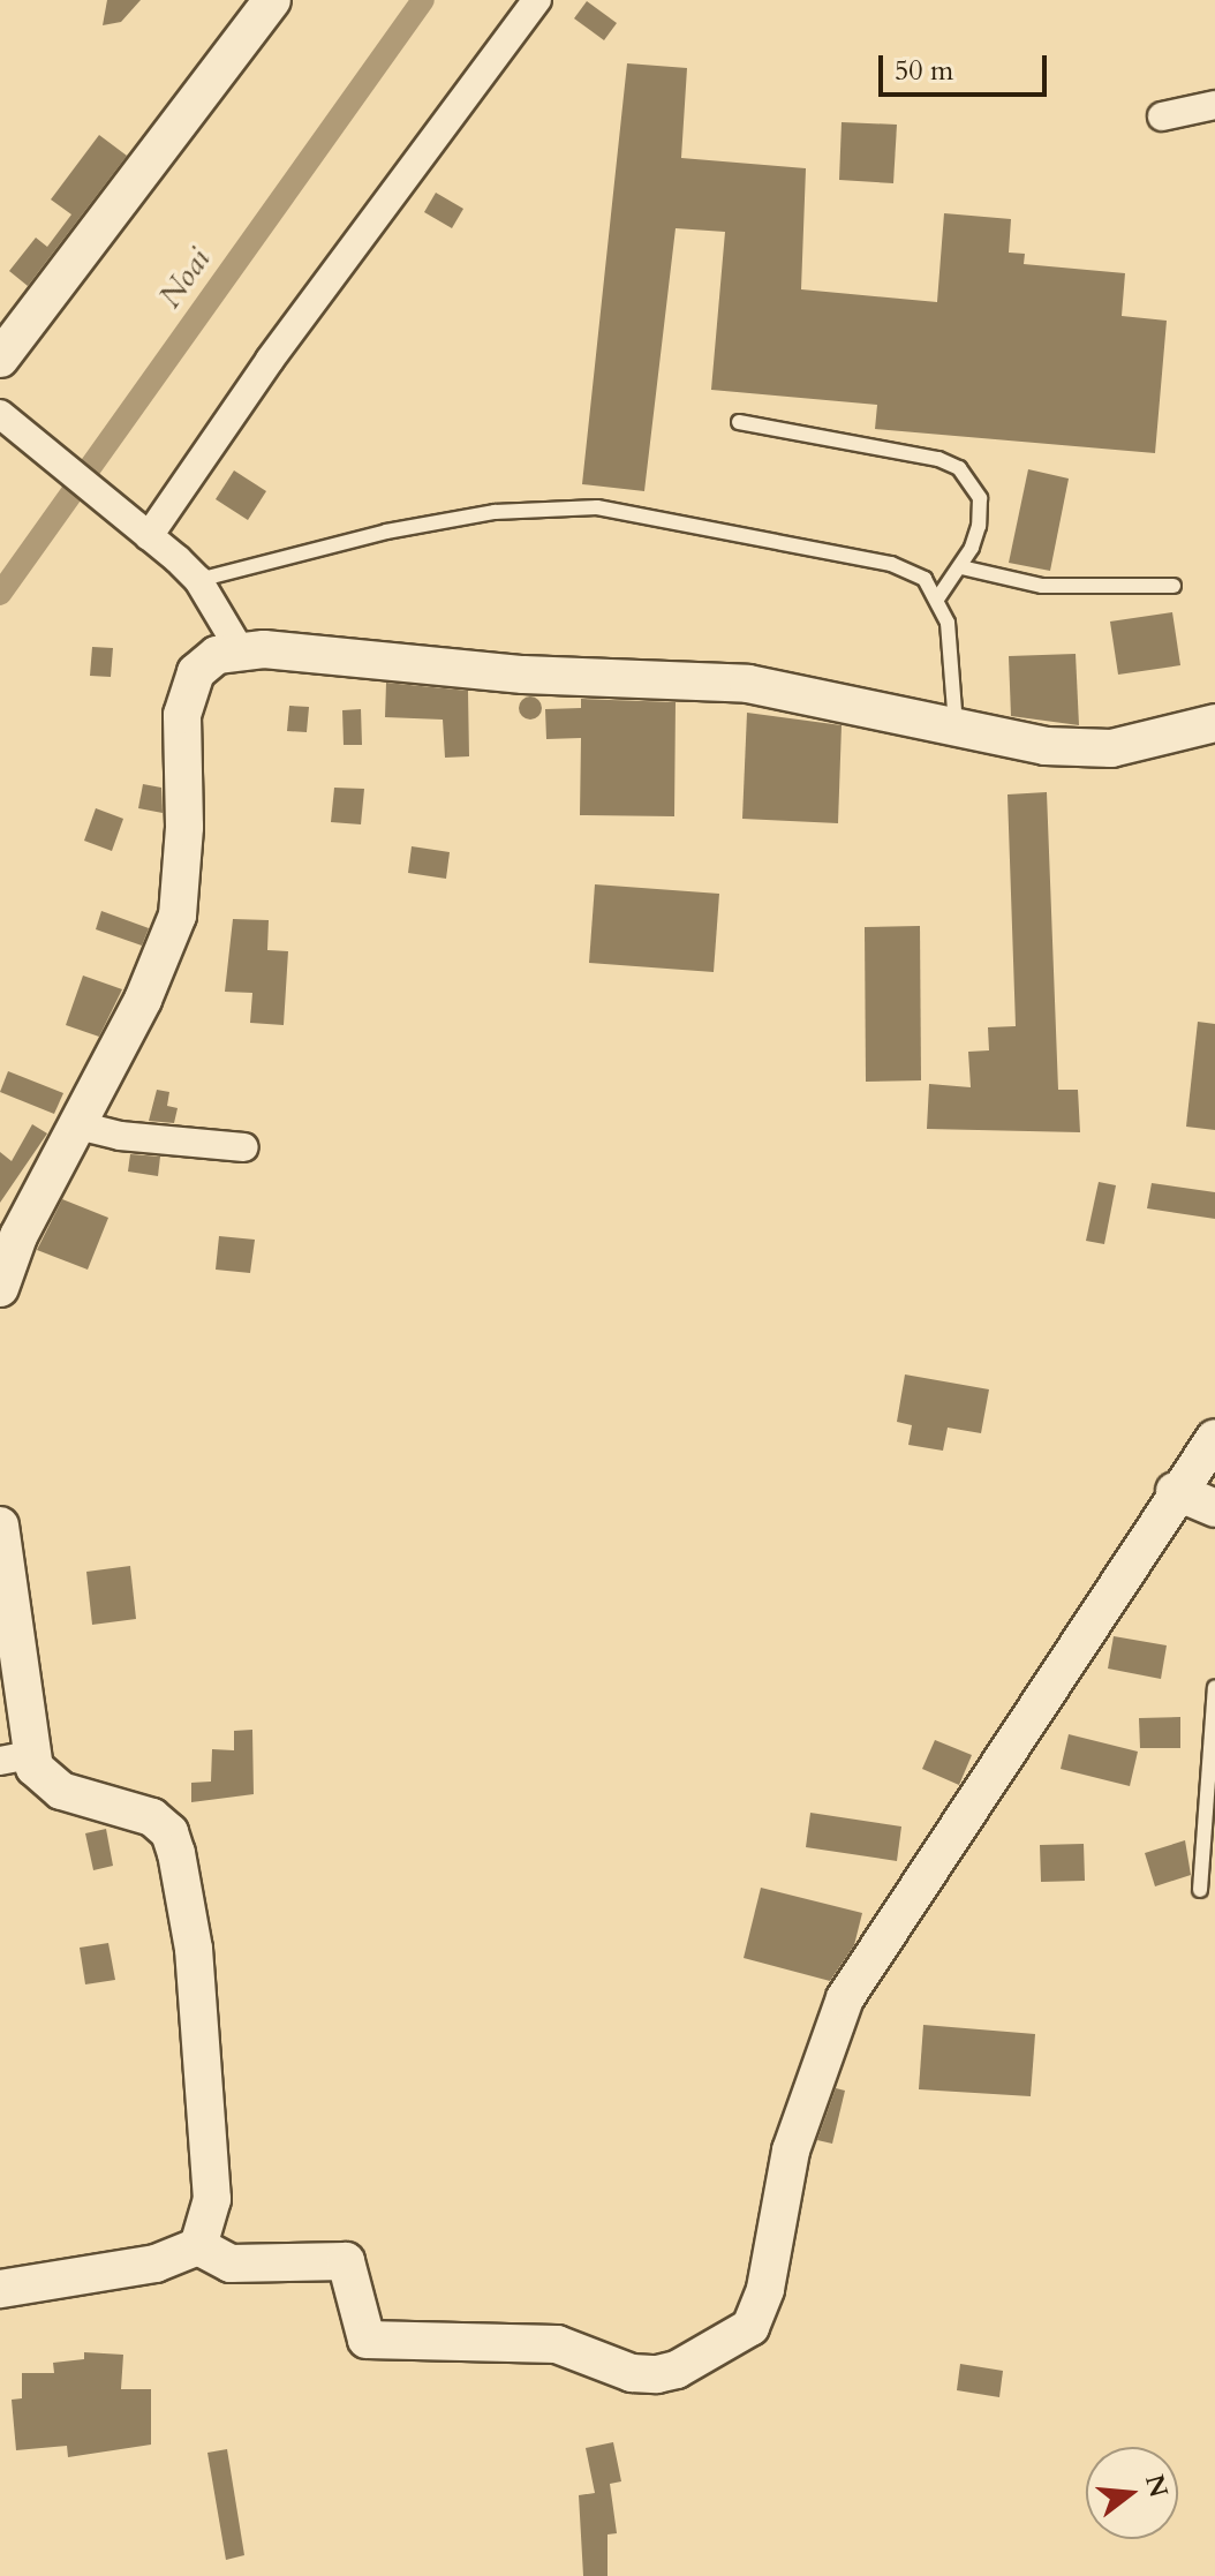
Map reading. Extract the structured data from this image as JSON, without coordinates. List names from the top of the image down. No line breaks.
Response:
{"water":["Noai"],"scale_bar":"50 m","north":"right"}
